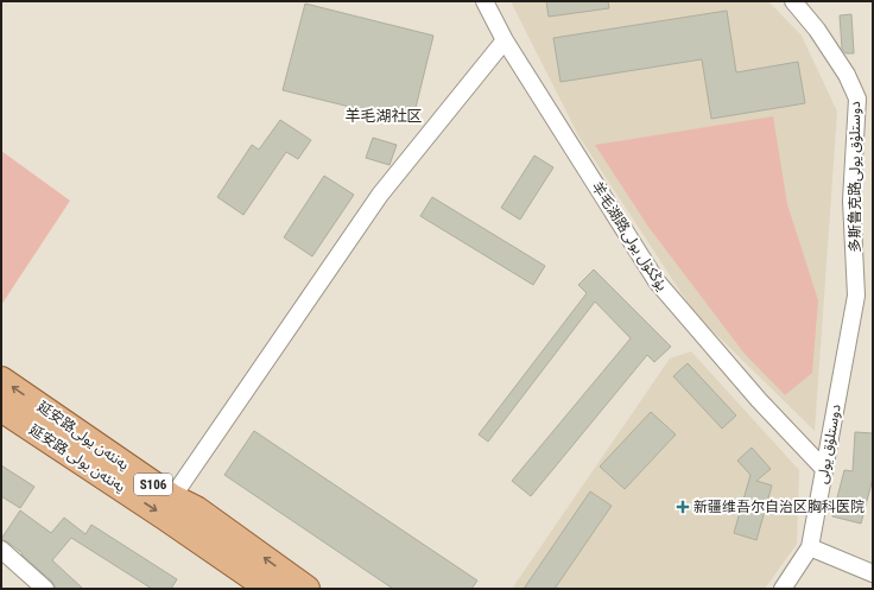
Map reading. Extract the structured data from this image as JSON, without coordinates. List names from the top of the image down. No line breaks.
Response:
{"streets":{"main road":["延安路يەنئەن يولى","延安路 يەنئەن يولى","S106"],"street":["多斯鲁克路دوستلۇق يولى","羊毛湖路يۇڭكۆل يولى","دوستلۇق يولى"]},"crossings":[["多斯鲁克路دوستلۇق يولى","دوستلۇق يولى"],["羊毛湖路يۇڭكۆل يولى","دوستلۇق يولى"]],"one_way":["延安路يەنئەن يولى","延安路 يەنئەن يولى"],"districts":["羊毛湖社区"],"places":{"health":["新疆维吾尔自治区胸科医院"]}}
